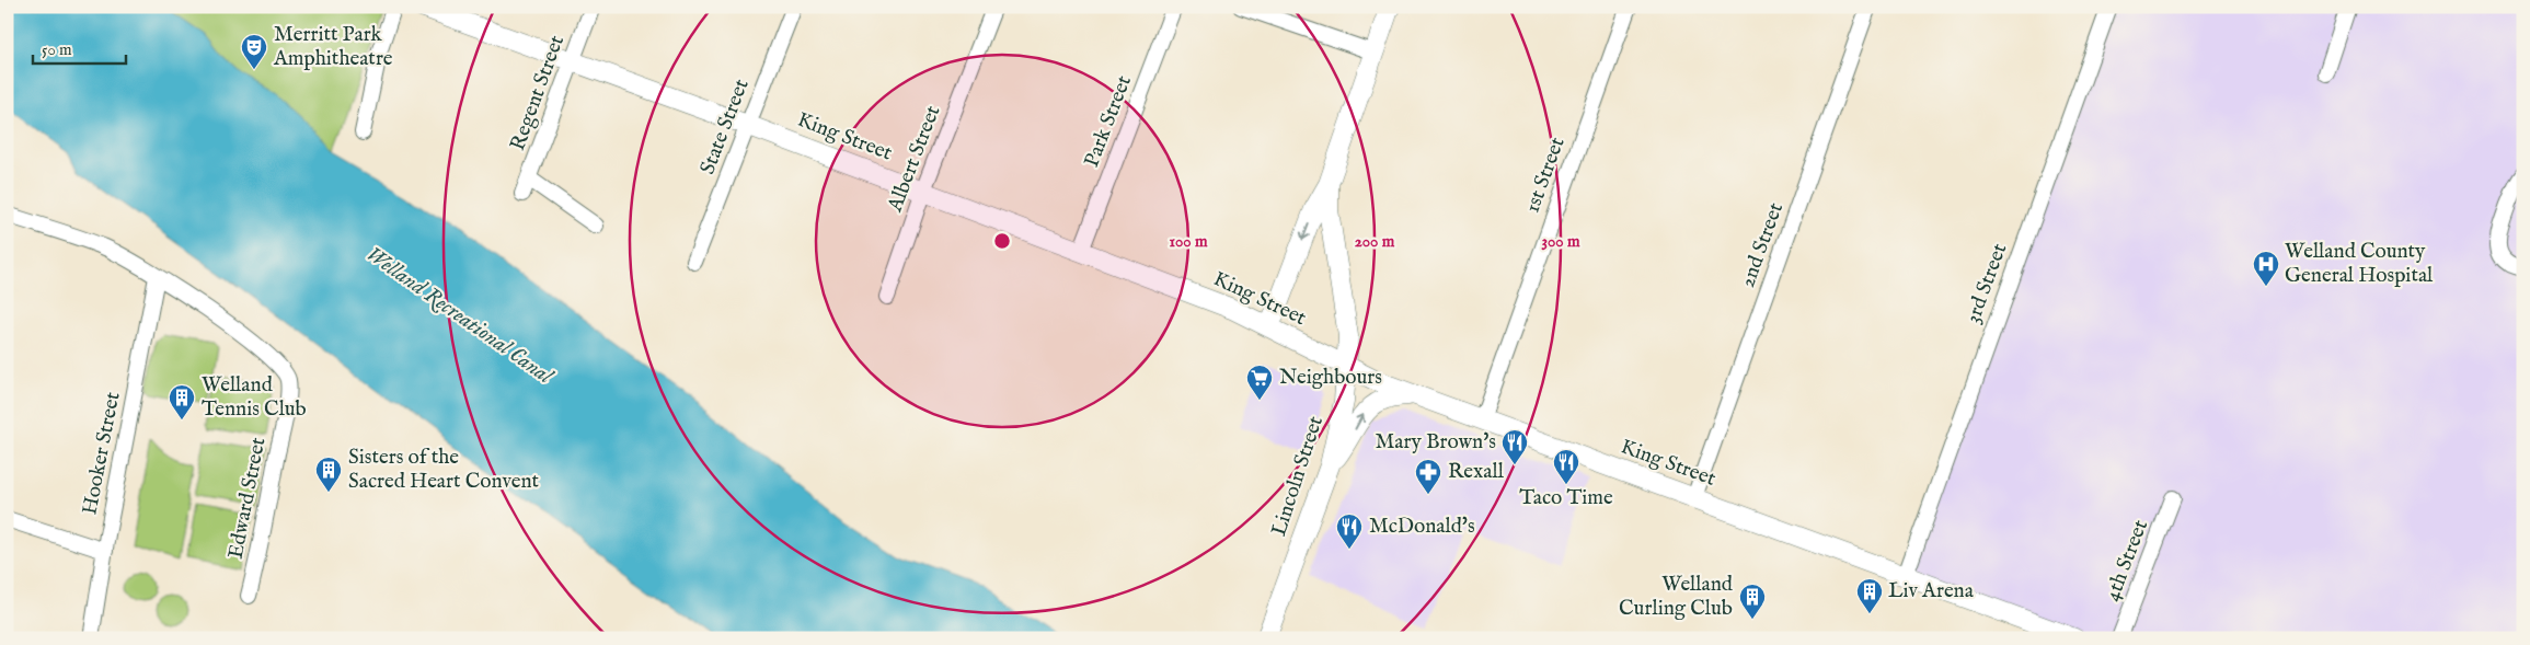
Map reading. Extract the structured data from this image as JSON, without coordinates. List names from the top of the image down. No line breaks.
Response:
{"streets":{"main road":["King Street","Lincoln Street"],"street":["Regent Street","Park Street","State Street","Albert Street","1st Street","2nd Street","3rd Street","Hooker Street","Edward Street","4th Street"]},"crossings":[["Regent Street","King Street"],["Park Street","King Street"],["State Street","King Street"],["King Street","Albert Street"],["King Street","1st Street"],["King Street","2nd Street"],["King Street","3rd Street"],["King Street","Lincoln Street"],["Hooker Street","Edward Street"]],"water":["Welland Recreational Canal"],"places":{"theatre":["Merritt Park Amphitheatre"],"hospital":["Welland County General Hospital"],"supermarket":["Neighbours"],"building":["Welland Tennis Club","Sisters of the Sacred Heart Convent","Liv Arena","Welland Curling Club"],"restaurant":["Mary Brown's","Taco Time","McDonald's"],"pharmacy":["Rexall"]},"scale_bar":"50 m","rings":["100 m","200 m","300 m"]}
